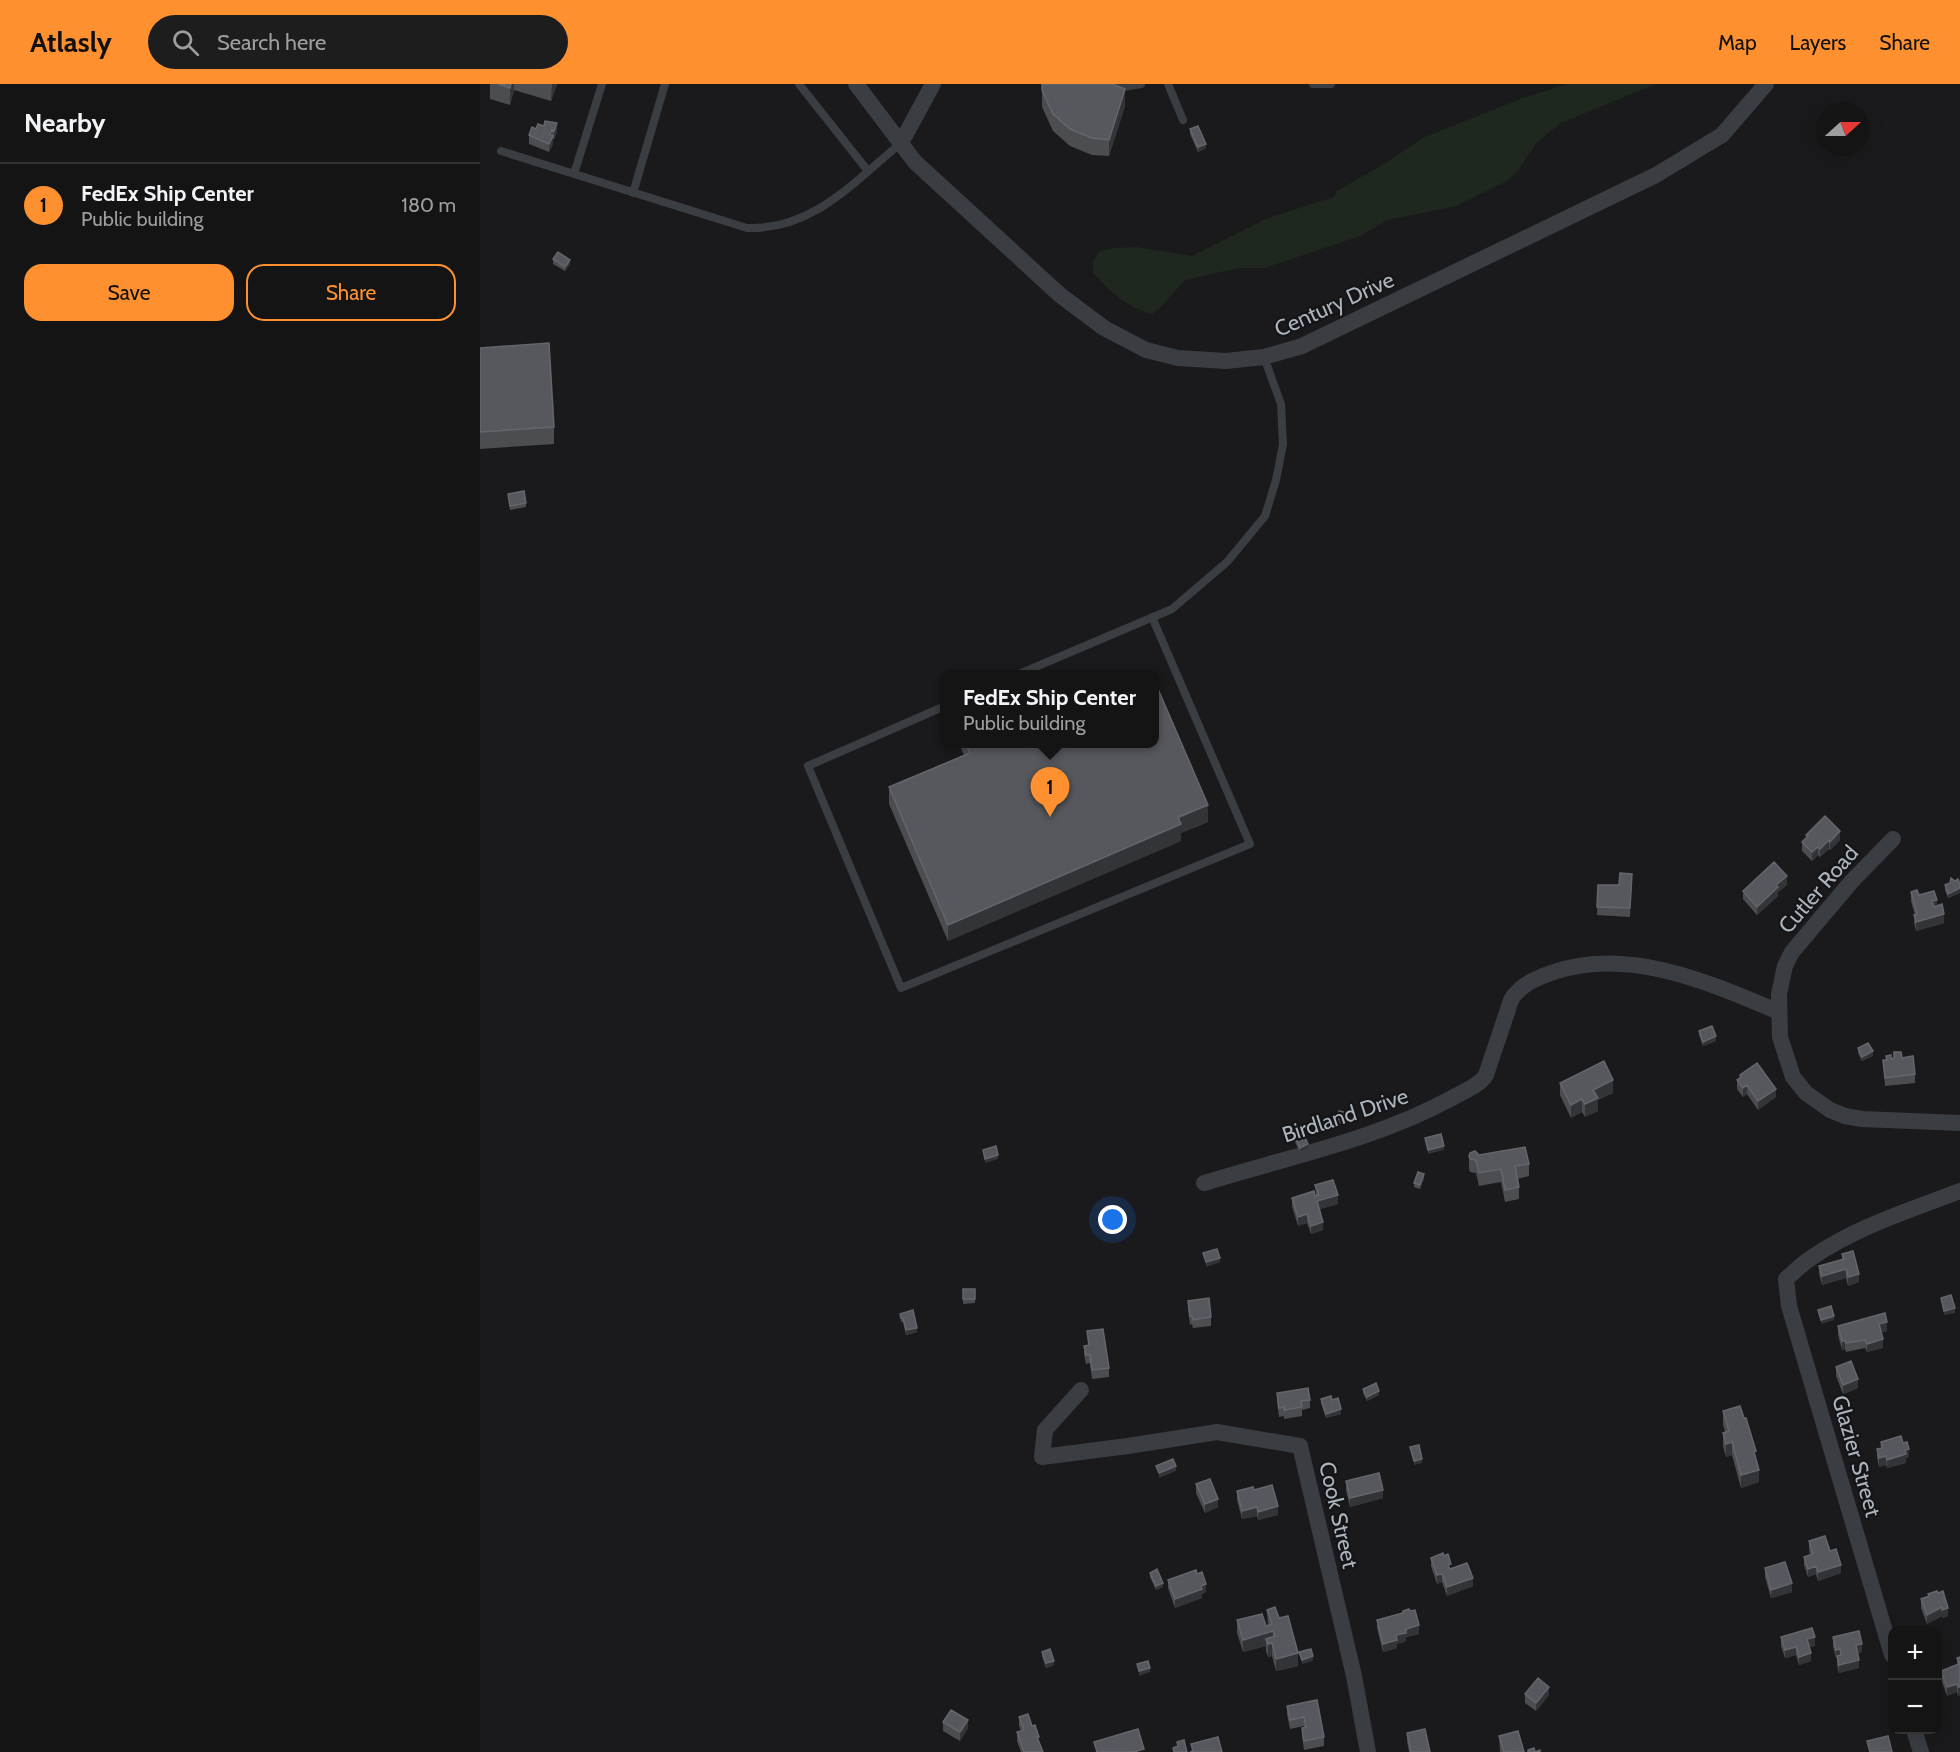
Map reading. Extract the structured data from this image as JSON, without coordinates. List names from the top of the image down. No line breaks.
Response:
{"streets":{"street":["Century Drive","Cutler Road","Birdland Drive","Glazier Street","Cook Street"]},"crossings":[["Cutler Road","Birdland Drive"]],"north":"right","page":{"header":"Atlasly","search":"Search here","nav":["Map","Layers","Share"],"heading":"Nearby","list":[{"mark":"1","name":"FedEx Ship Center","note":"Public building","value":"180 m"}],"buttons":["Save","Share"],"popup":["FedEx Ship Center","Public building"],"pins":"1","map_buttons":["+","−"]}}
